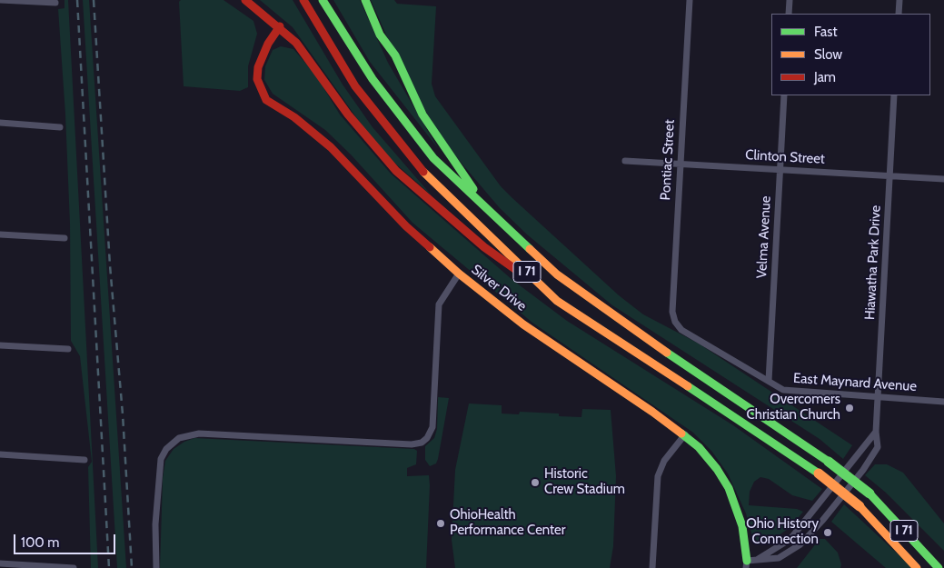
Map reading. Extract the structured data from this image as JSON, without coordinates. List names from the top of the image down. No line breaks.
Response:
{"streets":{"main road":["I 71","Silver Drive"],"street":["Clinton Street","Pontiac Street","Velma Avenue","Hiawatha Park Drive","East Maynard Avenue"]},"crossings":[["Clinton Street","Pontiac Street"],["Clinton Street","Velma Avenue"],["Clinton Street","Hiawatha Park Drive"],["Pontiac Street","East Maynard Avenue"],["Velma Avenue","East Maynard Avenue"],["Hiawatha Park Drive","Silver Drive"],["Hiawatha Park Drive","East Maynard Avenue"]],"places":["Overcomers Christian Church","Historic Crew Stadium","OhioHealth Performance Center","Ohio History Connection"],"legend":["Fast","Slow","Jam"],"scale_bar":"100 m"}
